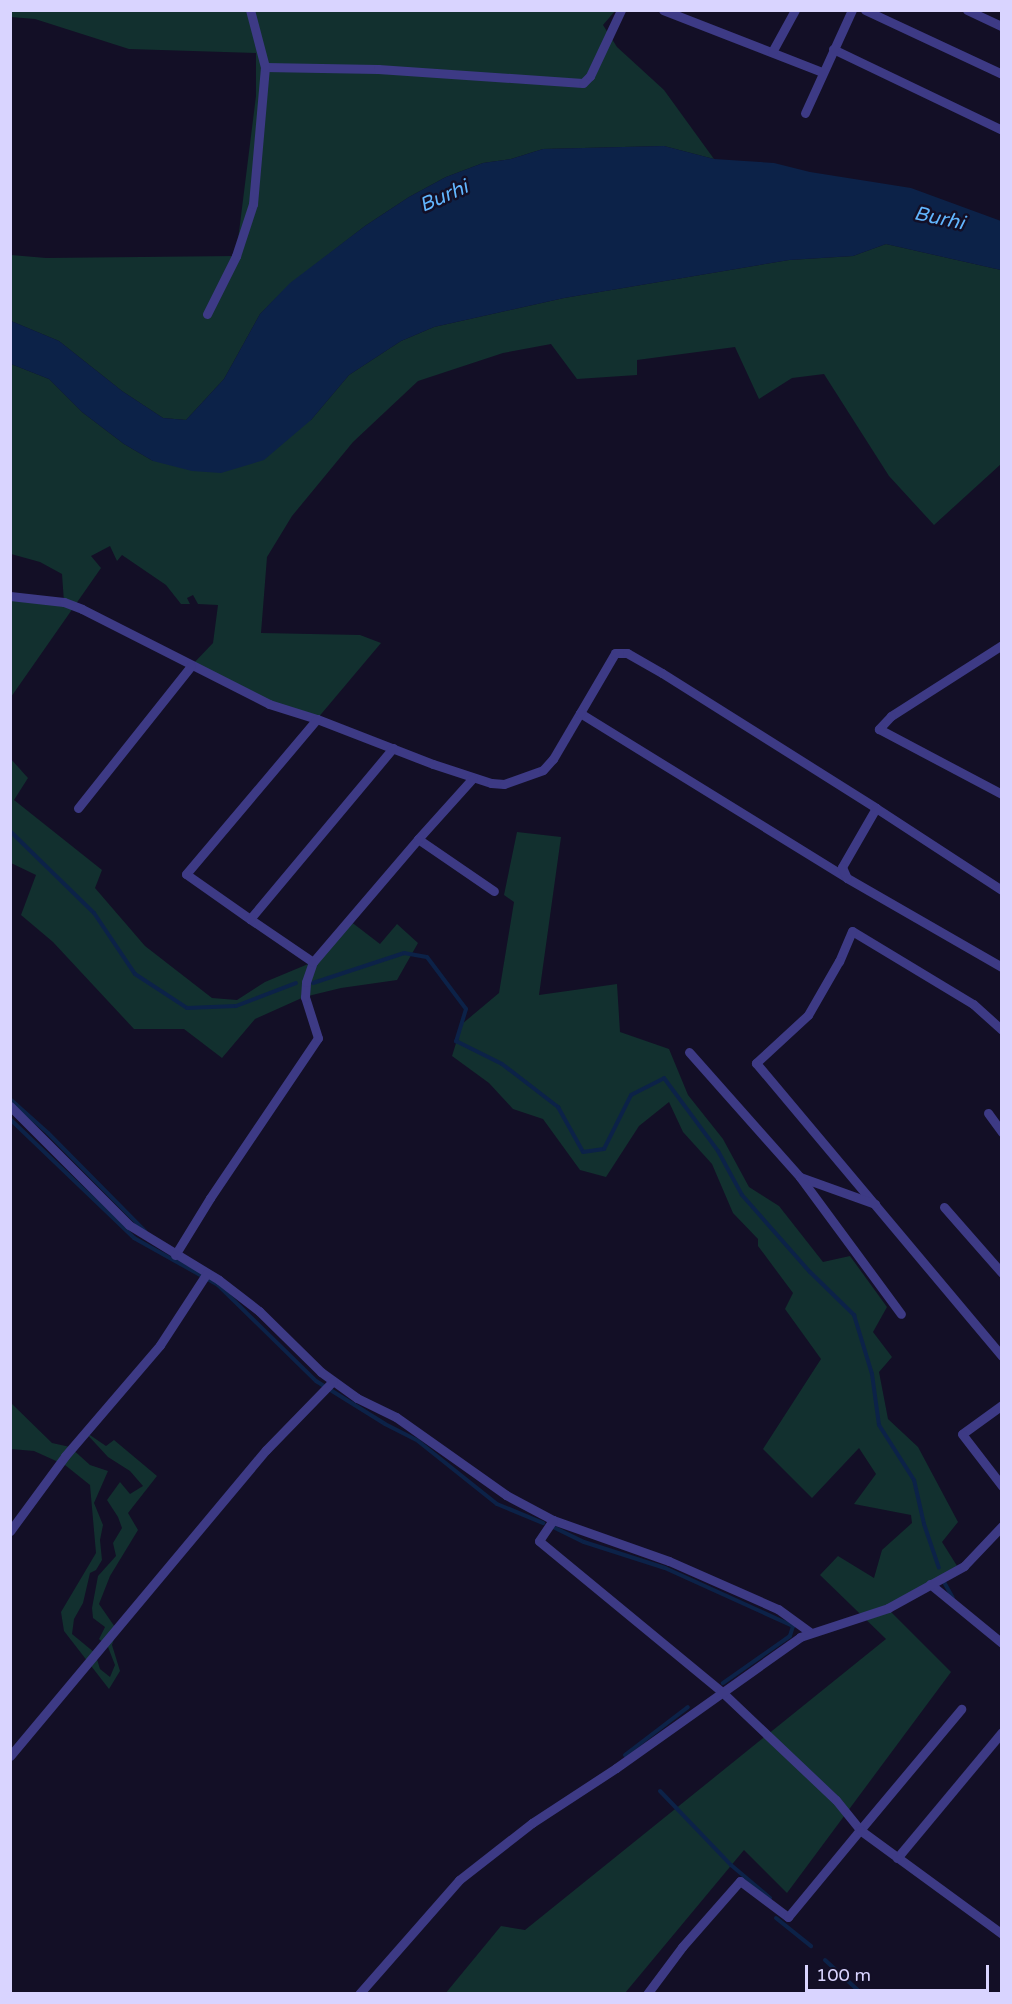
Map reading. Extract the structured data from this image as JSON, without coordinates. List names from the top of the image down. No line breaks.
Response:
{"water":["Burhi"],"scale_bar":"100 m"}
